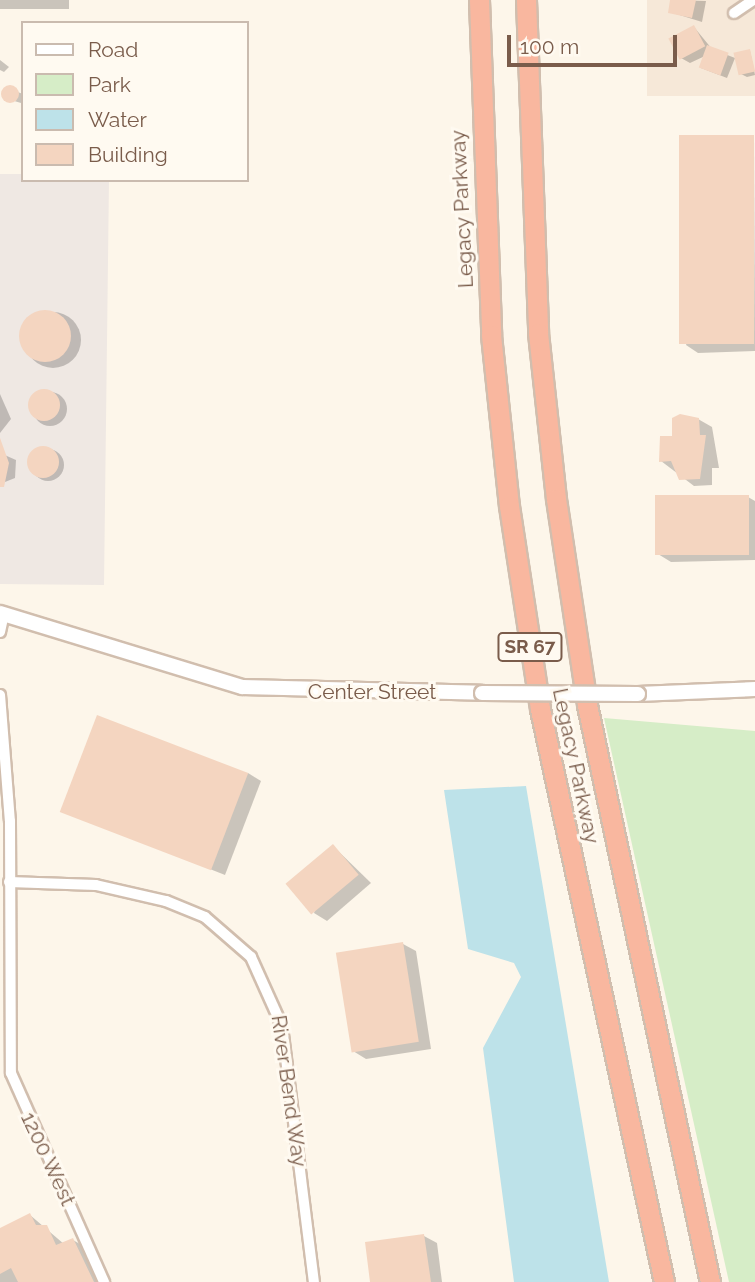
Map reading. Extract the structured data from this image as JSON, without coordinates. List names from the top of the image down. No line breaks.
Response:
{"streets":{"highway":["Legacy Parkway","SR 67"],"street":["Center Street","River Bend Way","1200 West"]},"crossings":[["River Bend Way","1200 West"]],"legend":["Road","Park","Water","Building"],"scale_bar":"100 m"}
